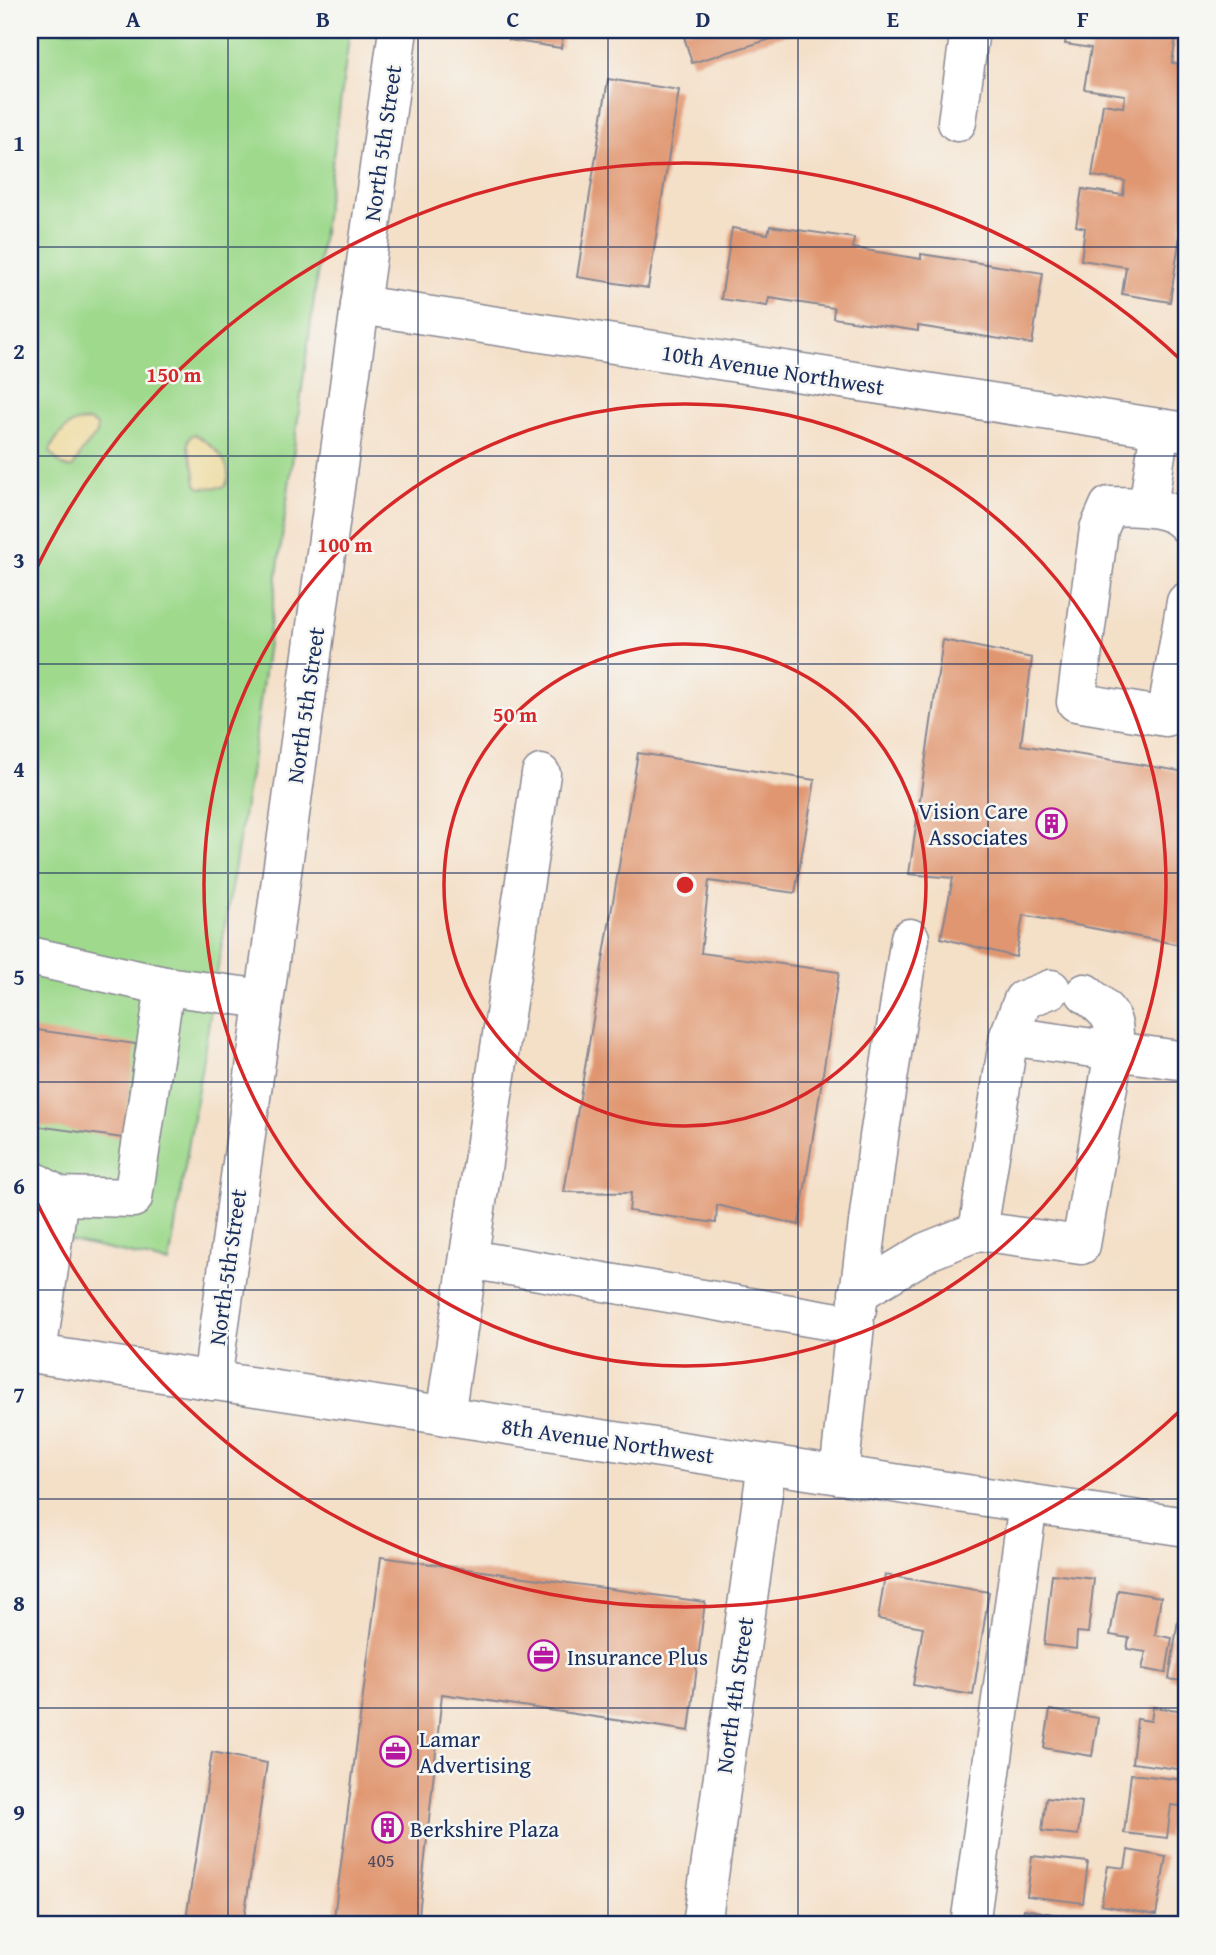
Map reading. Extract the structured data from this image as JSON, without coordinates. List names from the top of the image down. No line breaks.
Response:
{"streets":{"street":["North 5th Street","10th Avenue Northwest","8th Avenue Northwest","North 4th Street"]},"crossings":[["North 5th Street","10th Avenue Northwest"],["North 5th Street","8th Avenue Northwest"],["8th Avenue Northwest","North 4th Street"]],"places":{"building":["Vision Care Associates","Berkshire Plaza"],"office":["Insurance Plus","Lamar Advertising"]},"house_numbers":["405"],"grid":{"columns":["A","B","C","D","E","F"],"rows":["1","2","3","4","5","6","7","8","9"]},"rings":["150 m","100 m","50 m"]}
